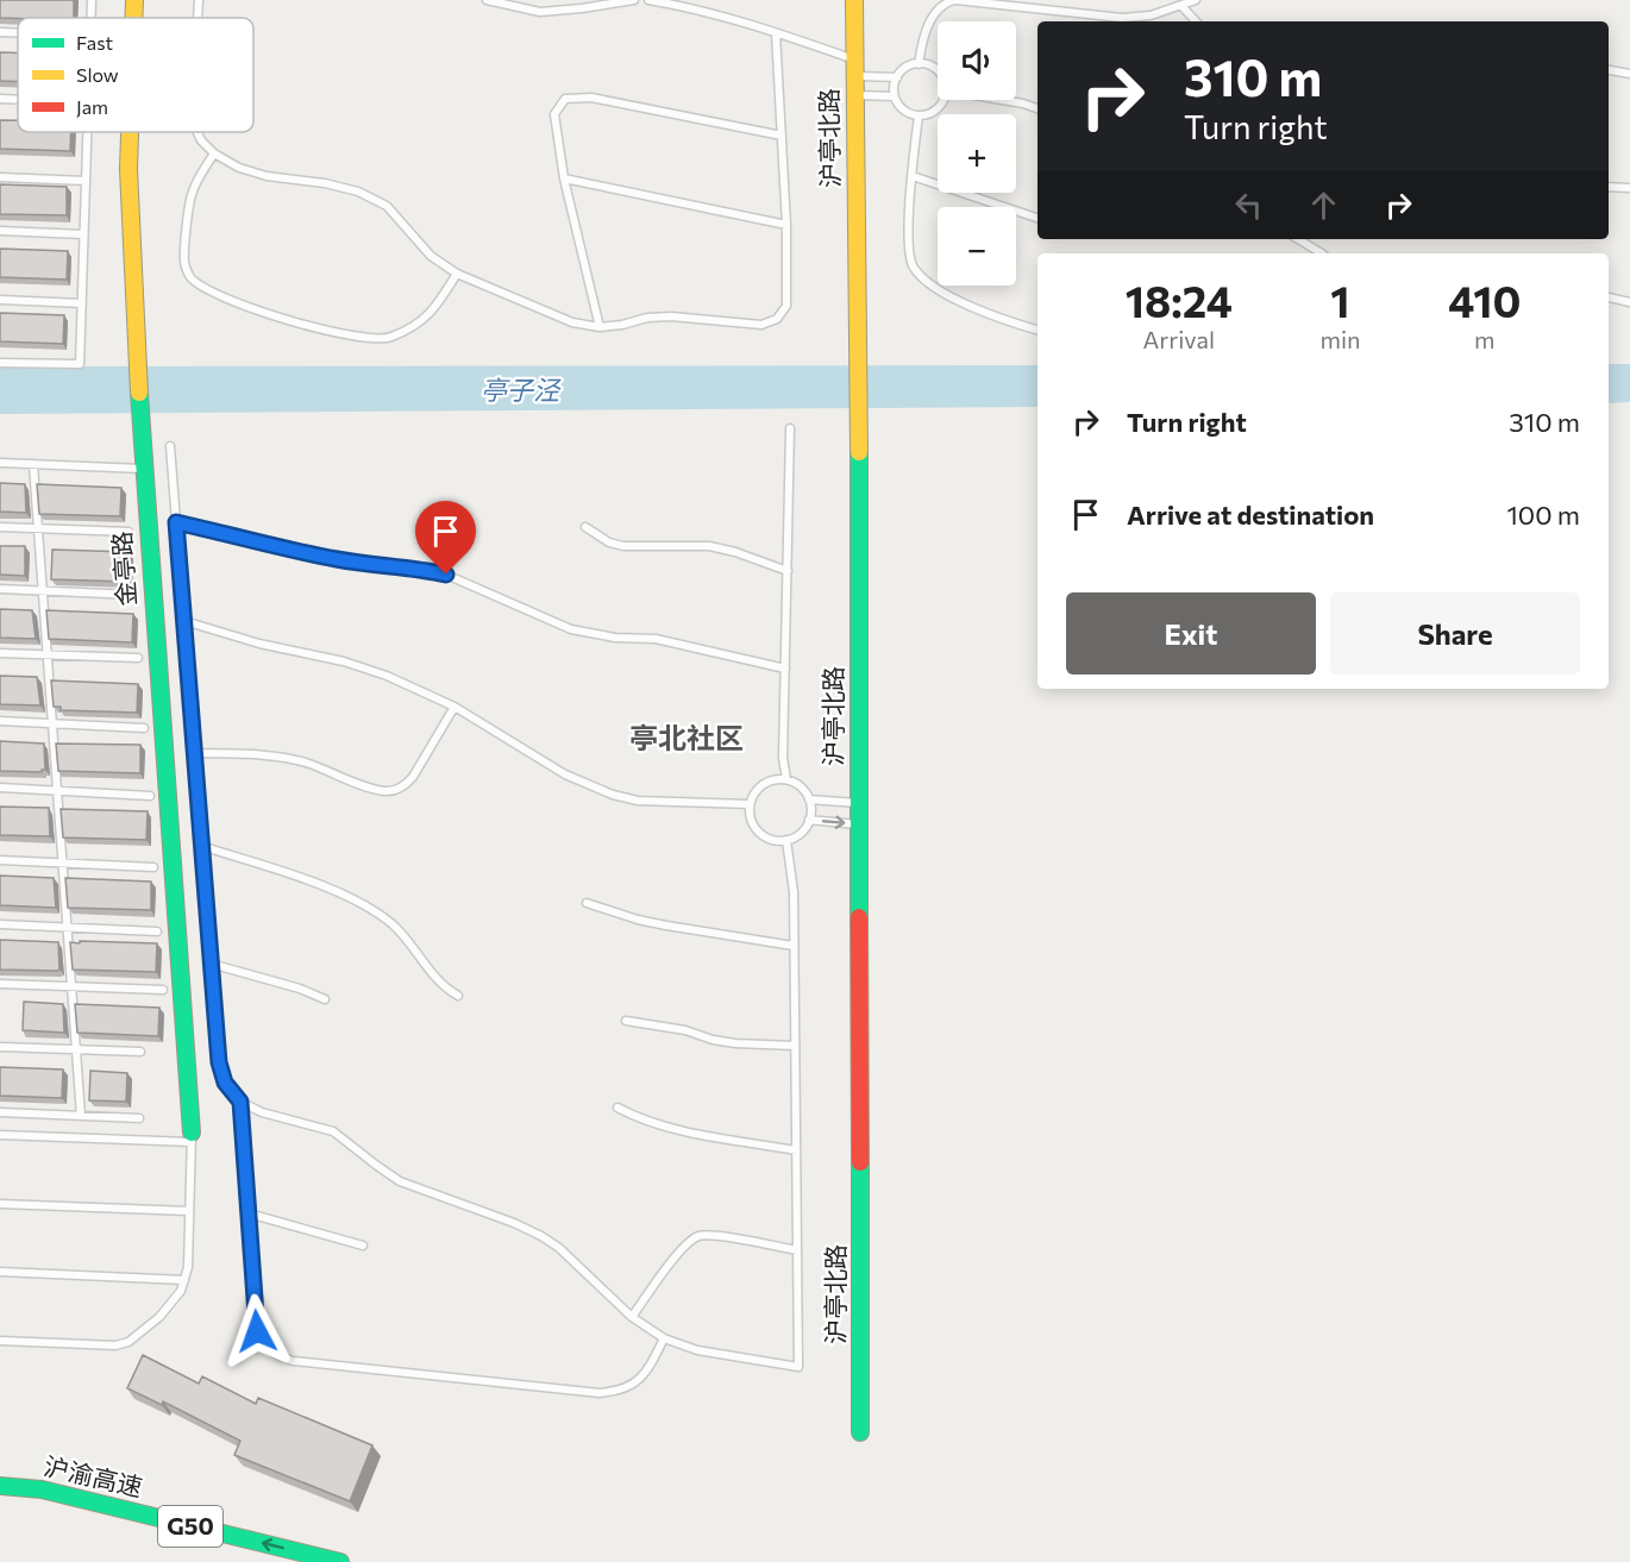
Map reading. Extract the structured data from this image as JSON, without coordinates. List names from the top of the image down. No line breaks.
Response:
{"streets":{"main road":["沪亭北路","金亭路","沪渝高速","G50"]},"one_way":["沪渝高速"],"districts":["亭北社区"],"water":["亭子泾"],"legend":["Fast","Slow","Jam"],"page":{"map_buttons":["+","−"],"turn":["310 m","Turn right"],"eta":["18:24","Arrival","1","min","410","m"],"list":[{"name":"Turn right","value":"310 m"},{"name":"Arrive at destination","value":"100 m"}],"buttons":["Exit","Share"]}}
